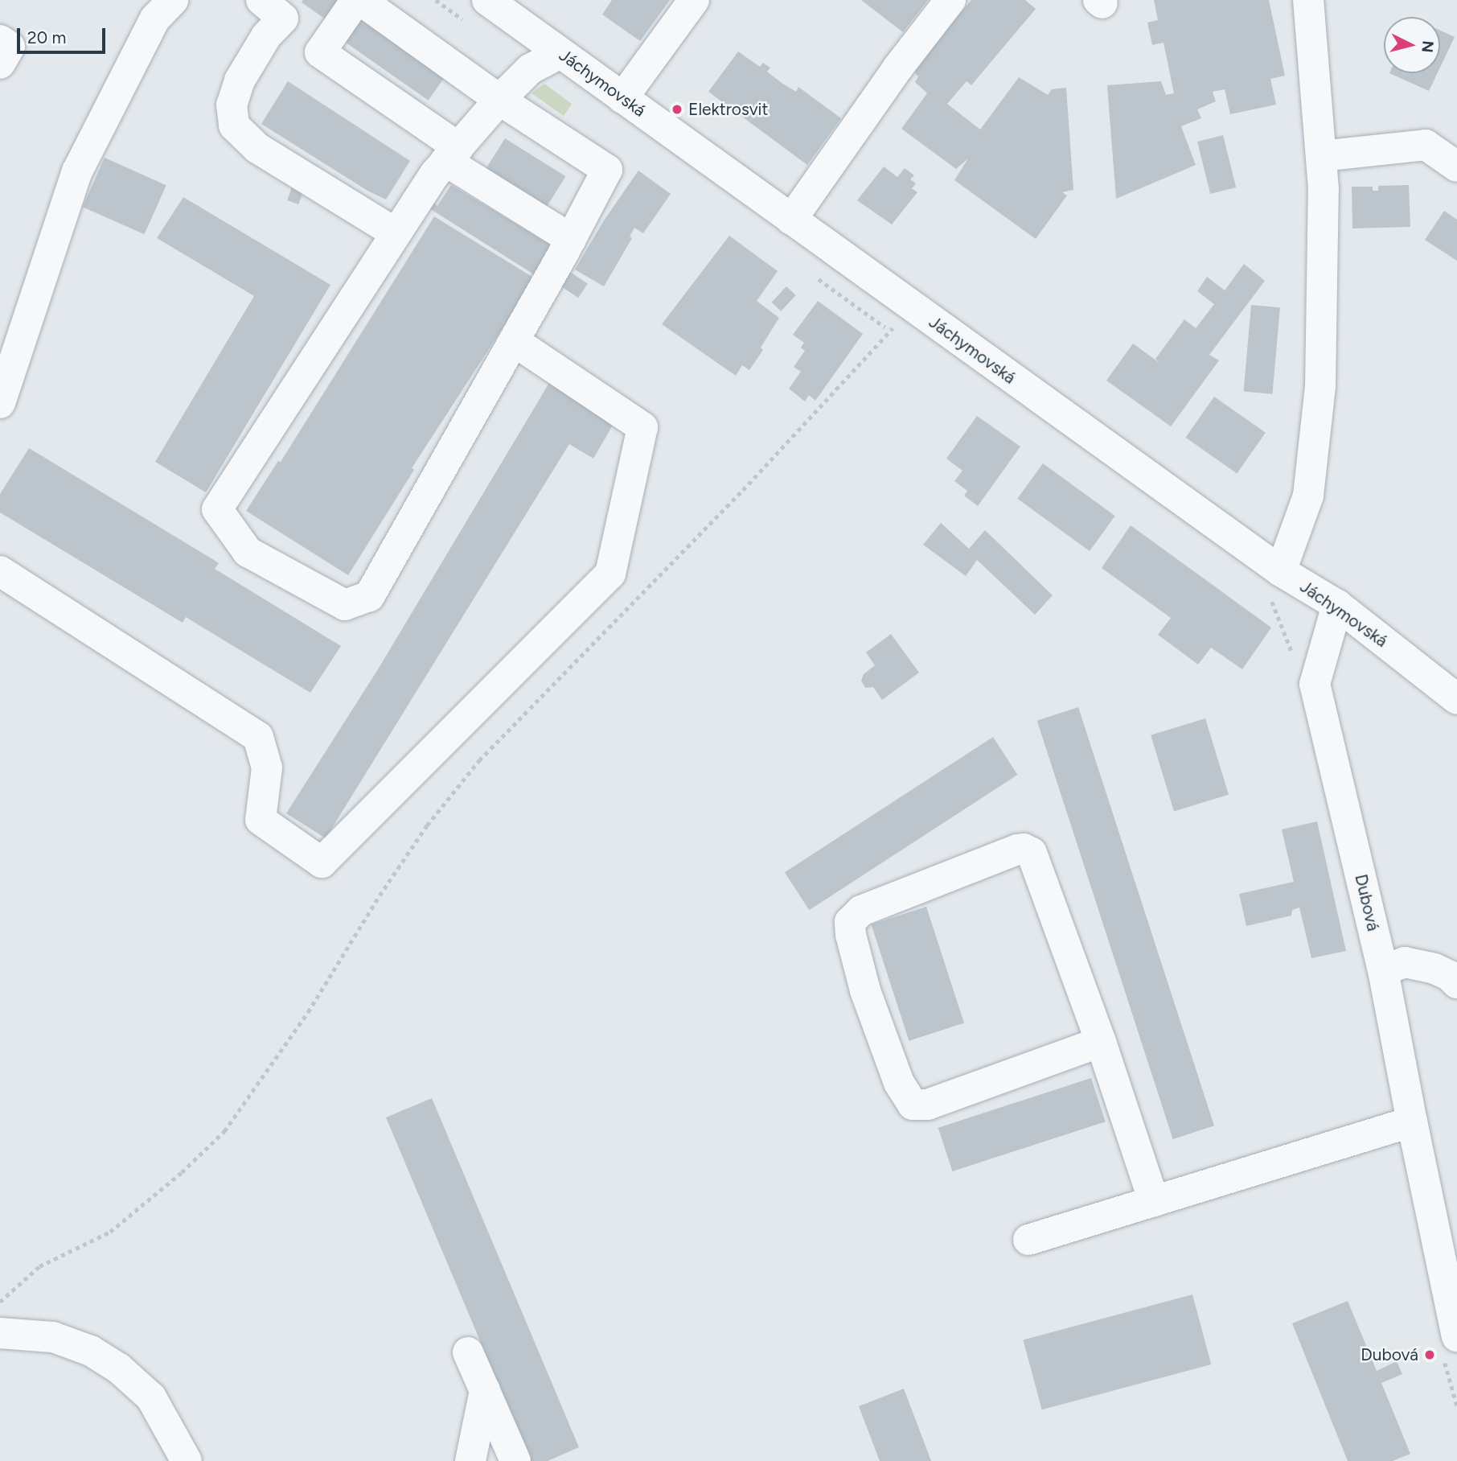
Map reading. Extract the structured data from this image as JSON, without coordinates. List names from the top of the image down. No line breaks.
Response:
{"streets":{"street":["Jáchymovská","Dubová"]},"crossings":[["Jáchymovská","Dubová"]],"places":["Elektrosvit","Dubová"],"scale_bar":"20 m","north":"right"}
